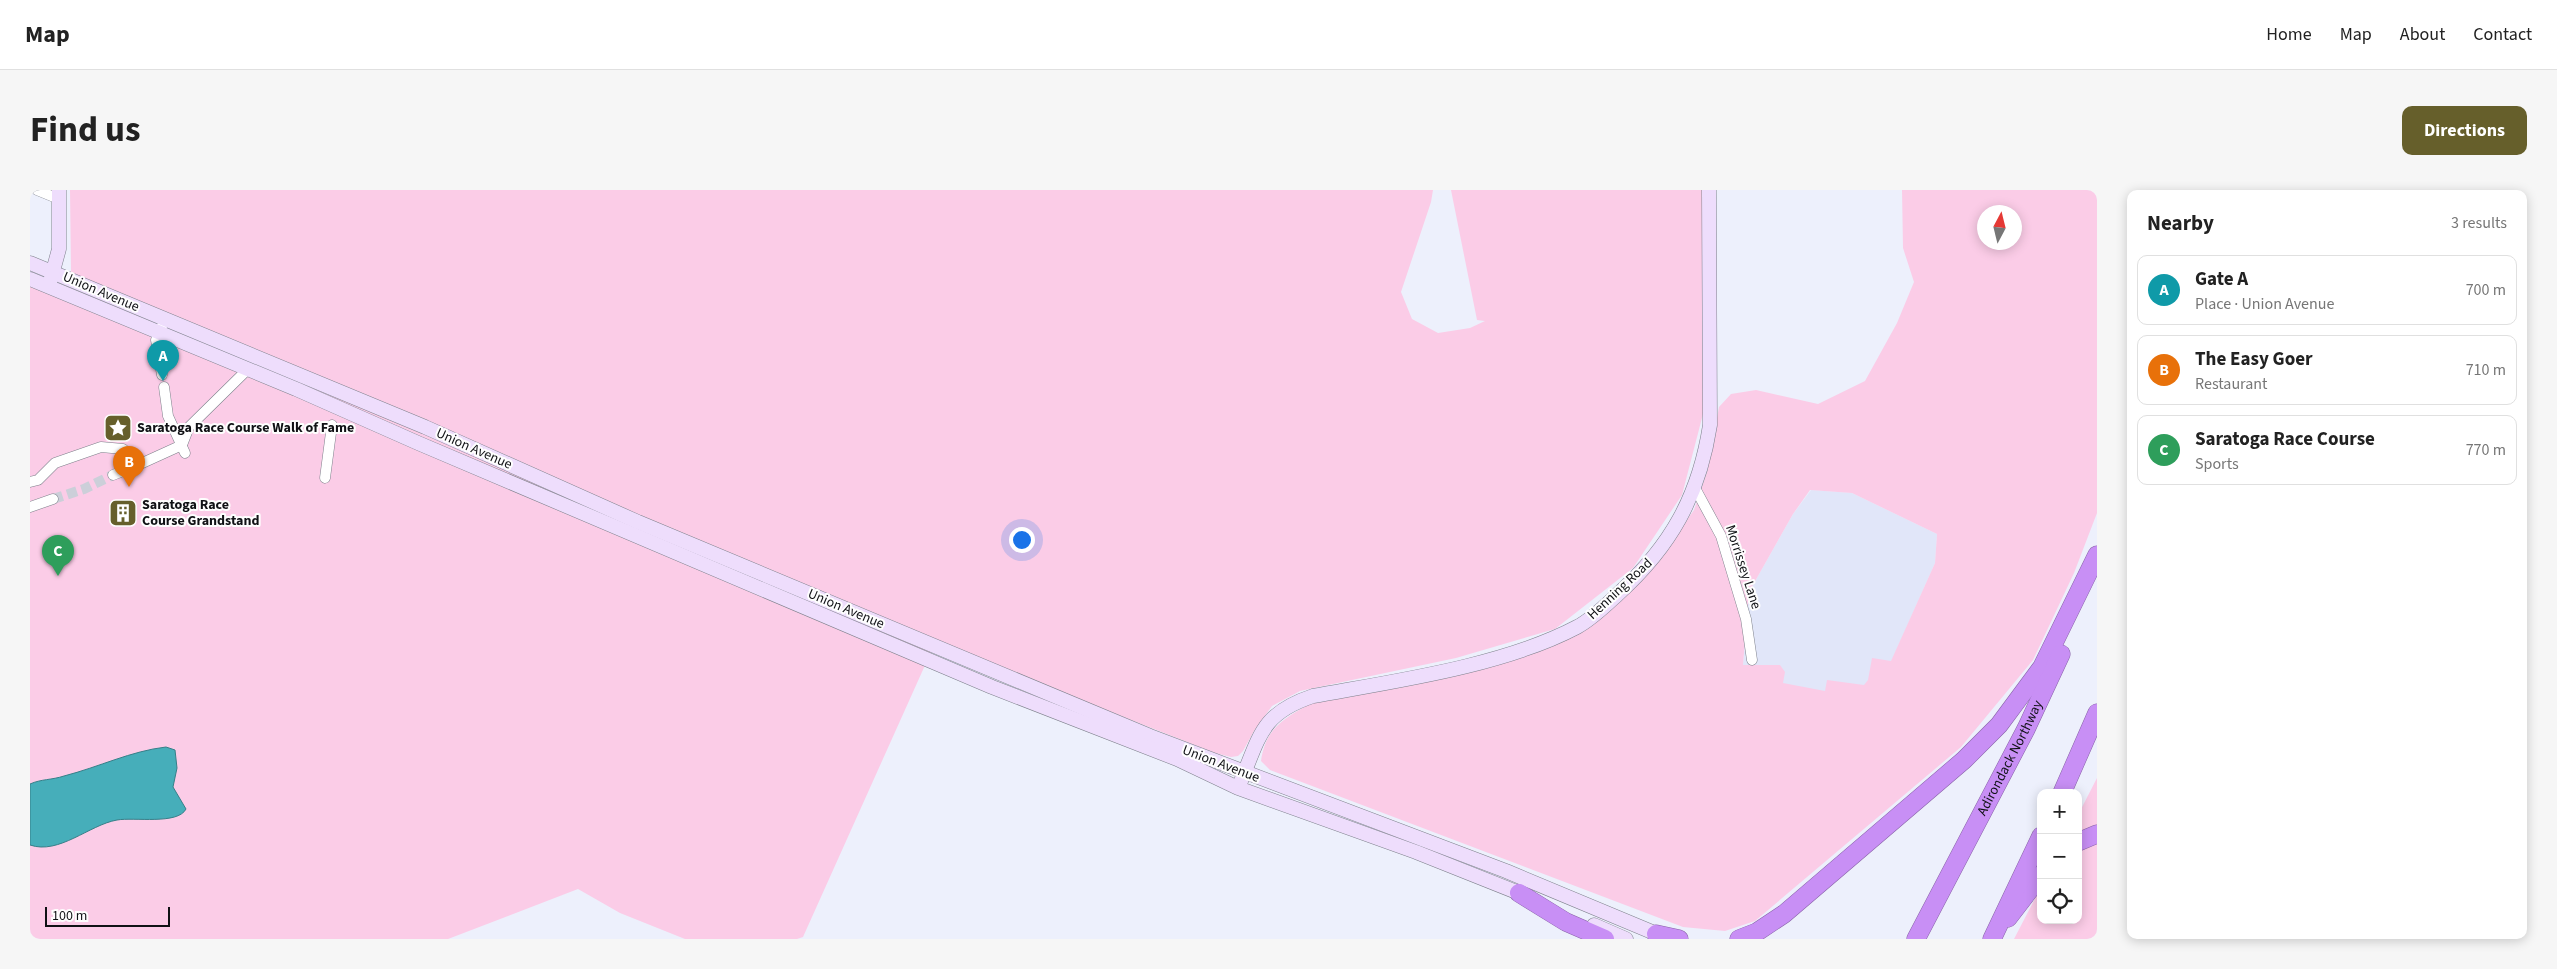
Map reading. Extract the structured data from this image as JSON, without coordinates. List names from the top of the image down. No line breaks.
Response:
{"streets":{"highway":["Adirondack Northway"],"main road":["Union Avenue","Henning Road"],"street":["Morrissey Lane"]},"crossings":[["Union Avenue","Henning Road"],["Morrissey Lane","Henning Road"]],"places":{"place":["Saratoga Race Course Walk of Fame"],"building":["Saratoga Race Course Grandstand"]},"scale_bar":"100 m","north":"top","page":{"header":"Map","nav":["Home","Map","About","Contact"],"title":"Find us","buttons":"Directions","heading":["Nearby","3 results"],"list":[{"mark":"A","name":"Gate A","note":"Place · Union Avenue","value":"700 m"},{"mark":"B","name":"The Easy Goer","note":"Restaurant","value":"710 m"},{"mark":"C","name":"Saratoga Race Course","note":"Sports","value":"770 m"}],"pins":["A","B","C"],"map_buttons":["+","−"],"scale":"100 m"}}
